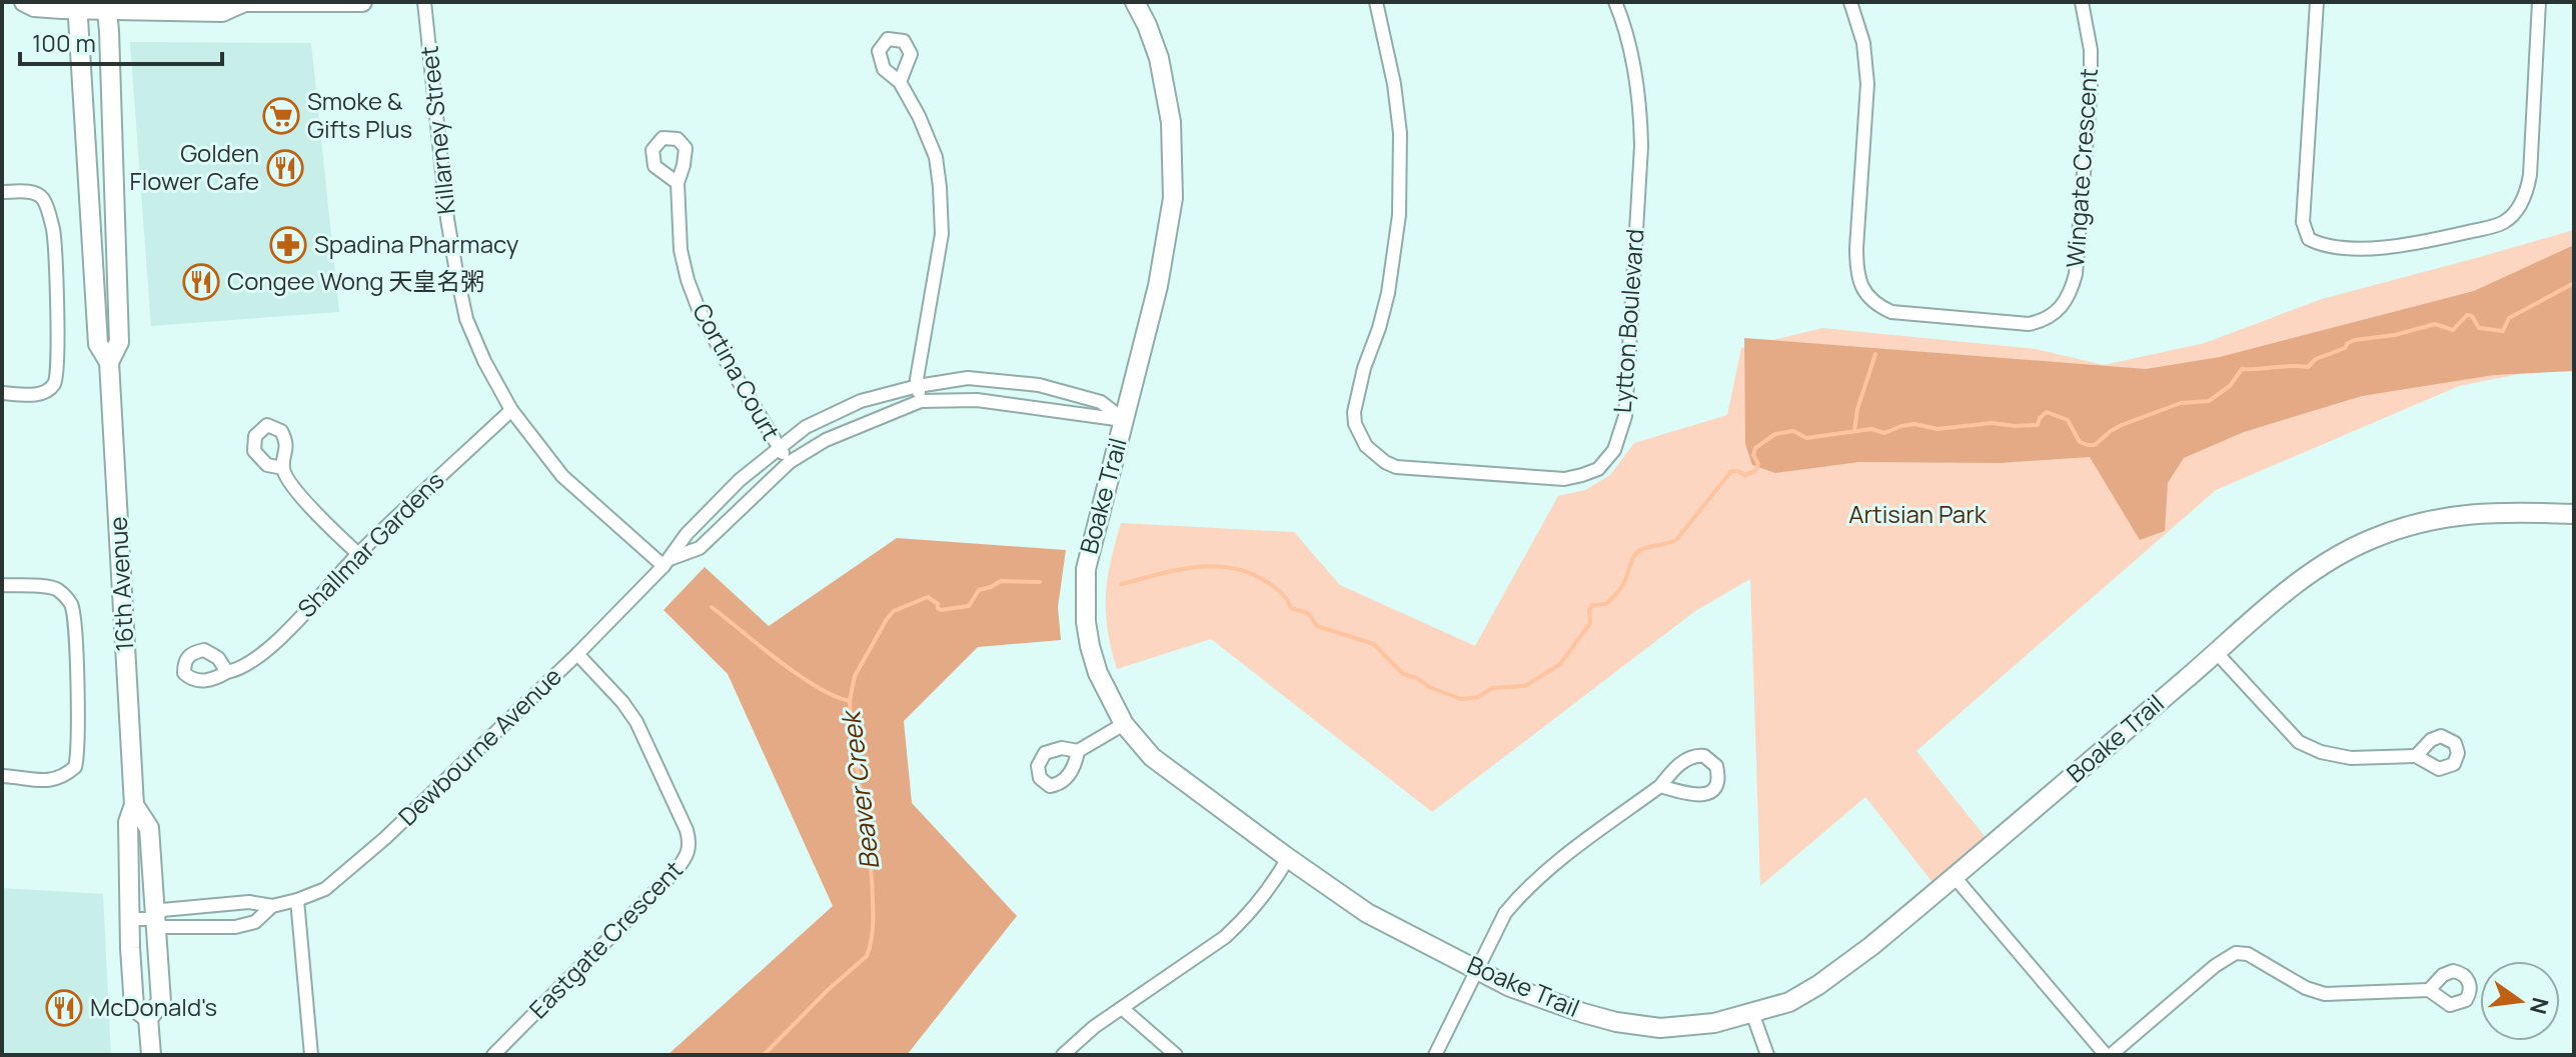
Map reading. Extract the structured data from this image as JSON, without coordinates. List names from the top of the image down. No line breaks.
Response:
{"streets":{"street":["Killarney Street","Wingate Crescent","Lytton Boulevard","Cortina Court","Boake Trail","Shallmar Gardens","16th Avenue","Dewbourne Avenue","Eastgate Crescent"]},"crossings":[["Killarney Street","Shallmar Gardens"],["Killarney Street","Dewbourne Avenue"],["Cortina Court","Dewbourne Avenue"],["Boake Trail","Dewbourne Avenue"],["16th Avenue","Dewbourne Avenue"],["Dewbourne Avenue","Eastgate Crescent"]],"water":["Beaver Creek"],"parks":["Artisian Park"],"places":{"supermarket":["Smoke & Gifts Plus"],"restaurant":["Golden Flower Cafe","Congee Wong 天皇名粥","McDonald's"],"pharmacy":["Spadina Pharmacy"]},"scale_bar":"100 m","north":"right"}
